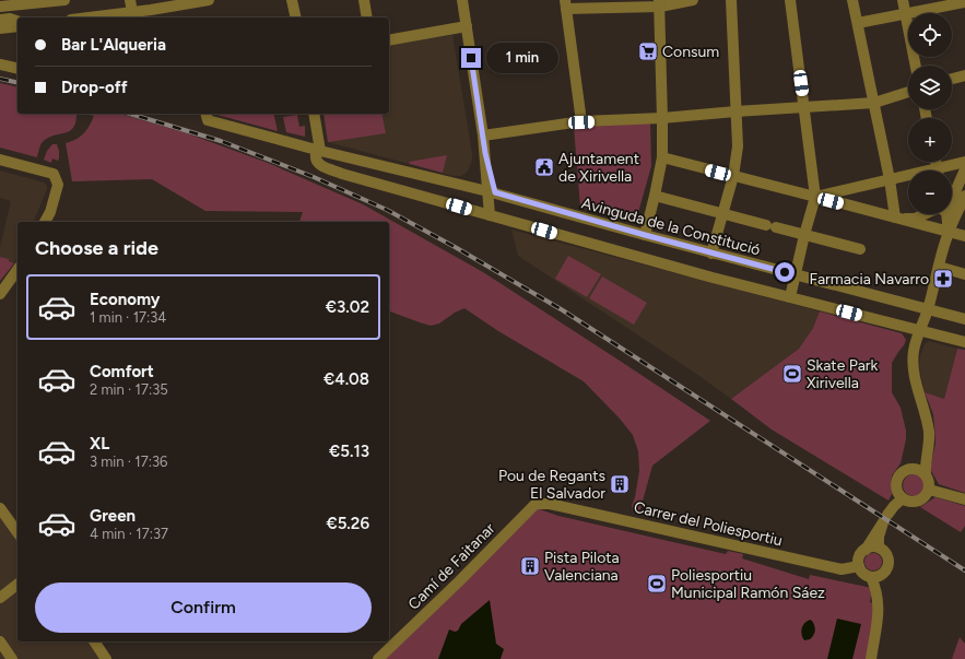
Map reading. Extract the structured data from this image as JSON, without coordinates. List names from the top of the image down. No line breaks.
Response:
{"streets":{"street":["Avinguda de la Constitució","Carrer del Poliesportiu","Camí de Faitanar"]},"crossings":[["Carrer del Poliesportiu","Camí de Faitanar"]],"places":{"supermarket":["Consum"],"public building":["Ajuntament de Xirivella"],"pharmacy":["Farmacia Navarro"],"sports":["Skate Park Xirivella","Poliesportiu Municipal Ramón Sáez"],"building":["Pou de Regants El Salvador","Pista Pilota Valenciana"]},"page":{"map_buttons":["+","−"],"banner":["Bar L'Alqueria","Drop-off"],"bubble":"1 min","heading":"Choose a ride","list":[{"name":"Economy","note":"1 min · 17:34","value":"€3.02"},{"name":"Comfort","note":"2 min · 17:35","value":"€4.08"},{"name":"XL","note":"3 min · 17:36","value":"€5.13"},{"name":"Green","note":"4 min · 17:37","value":"€5.26"}],"buttons":"Confirm"}}
